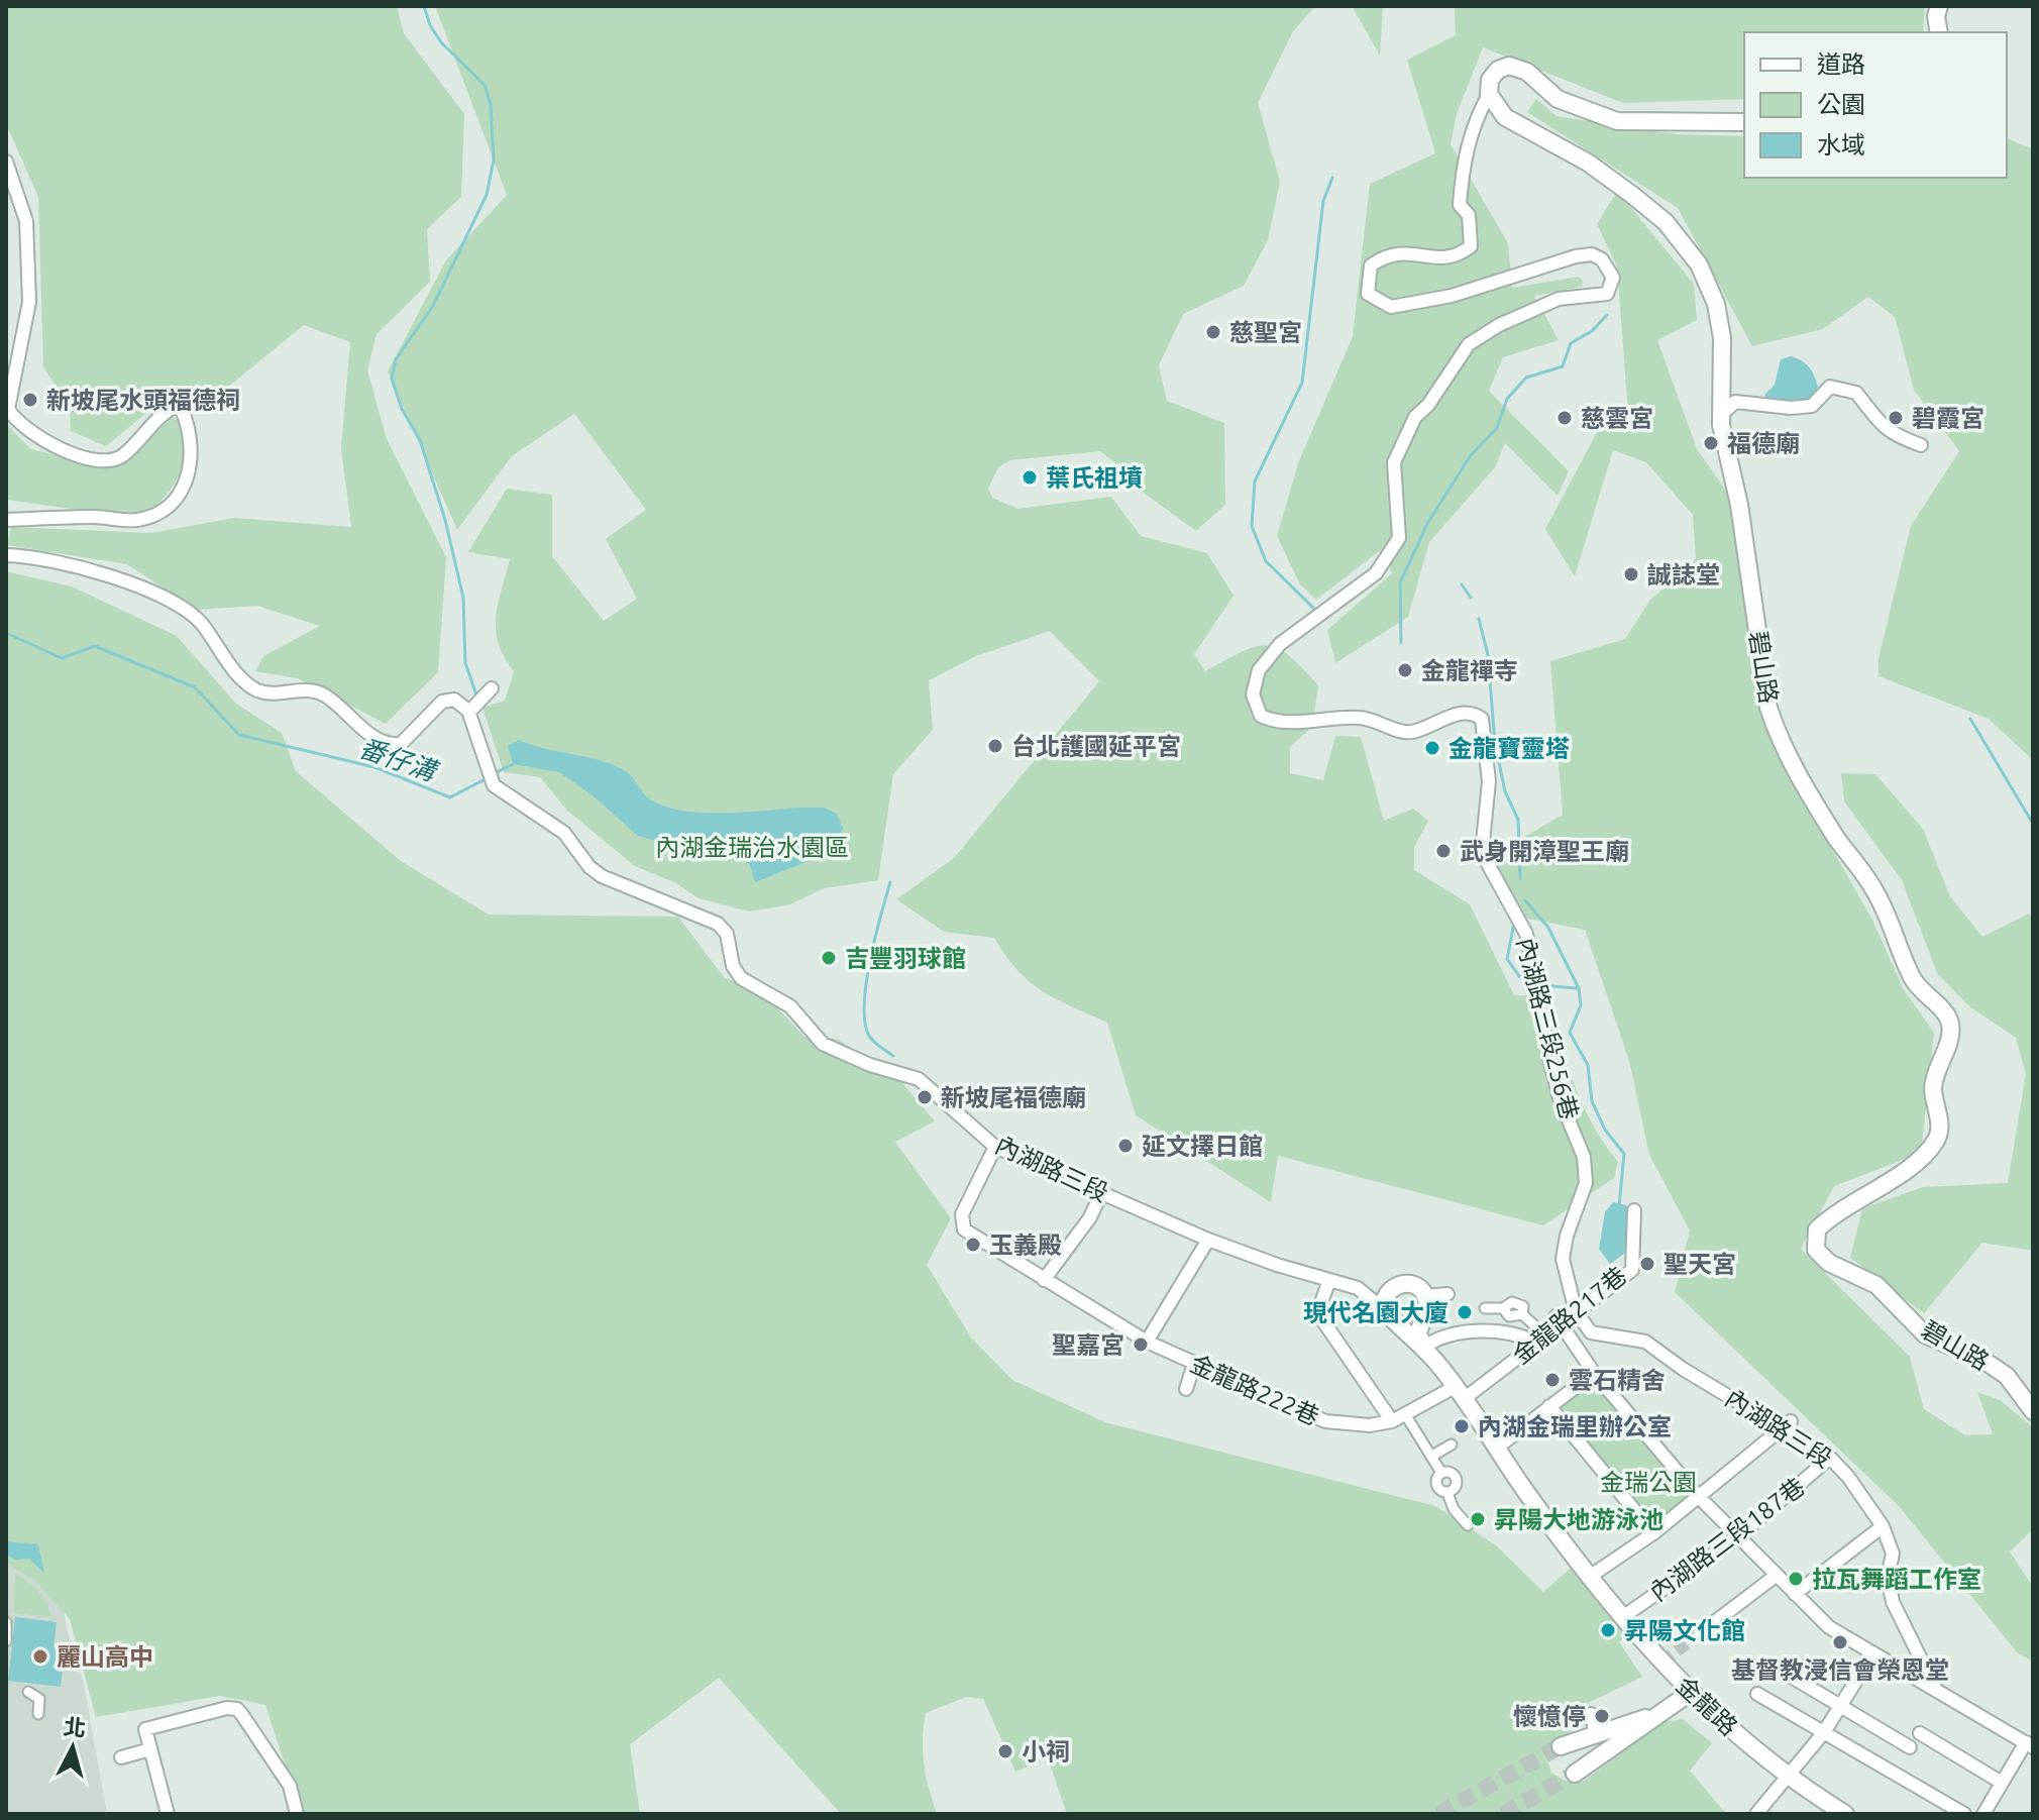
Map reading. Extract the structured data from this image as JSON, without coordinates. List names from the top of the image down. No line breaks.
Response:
{"streets":{"street":["碧山路","內湖路三段256巷","內湖路三段","金龍路217巷","金龍路222巷","內湖路三段187巷","金龍路"]},"crossings":[["碧山路","內湖路三段256巷"],["內湖路三段256巷","金龍路217巷"],["內湖路三段","金龍路222巷"],["內湖路三段","內湖路三段187巷"],["內湖路三段","金龍路"],["金龍路217巷","金龍路222巷"],["金龍路217巷","金龍路"],["金龍路222巷","金龍路"],["內湖路三段187巷","金龍路"]],"water":["番仔溝"],"parks":["內湖金瑞治水園區","金瑞公園"],"places":["慈聖宮","新坡尾水頭福德祠","慈雲宮","碧霞宮","福德廟","葉氏祖墳","誠誌堂","金龍禪寺","台北護國延平宮","金龍寶靈塔","武身開漳聖王廟","吉豐羽球館","新坡尾福德廟","延文擇日館","玉義殿","聖天宮","現代名園大廈","聖嘉宮","雲石精舍","內湖金瑞里辦公室","昇陽大地游泳池","拉瓦舞蹈工作室","昇陽文化館","基督教浸信會榮恩堂","麗山高中","懷憶停","小祠"],"legend":["道路","公園","水域"],"north":"top"}
